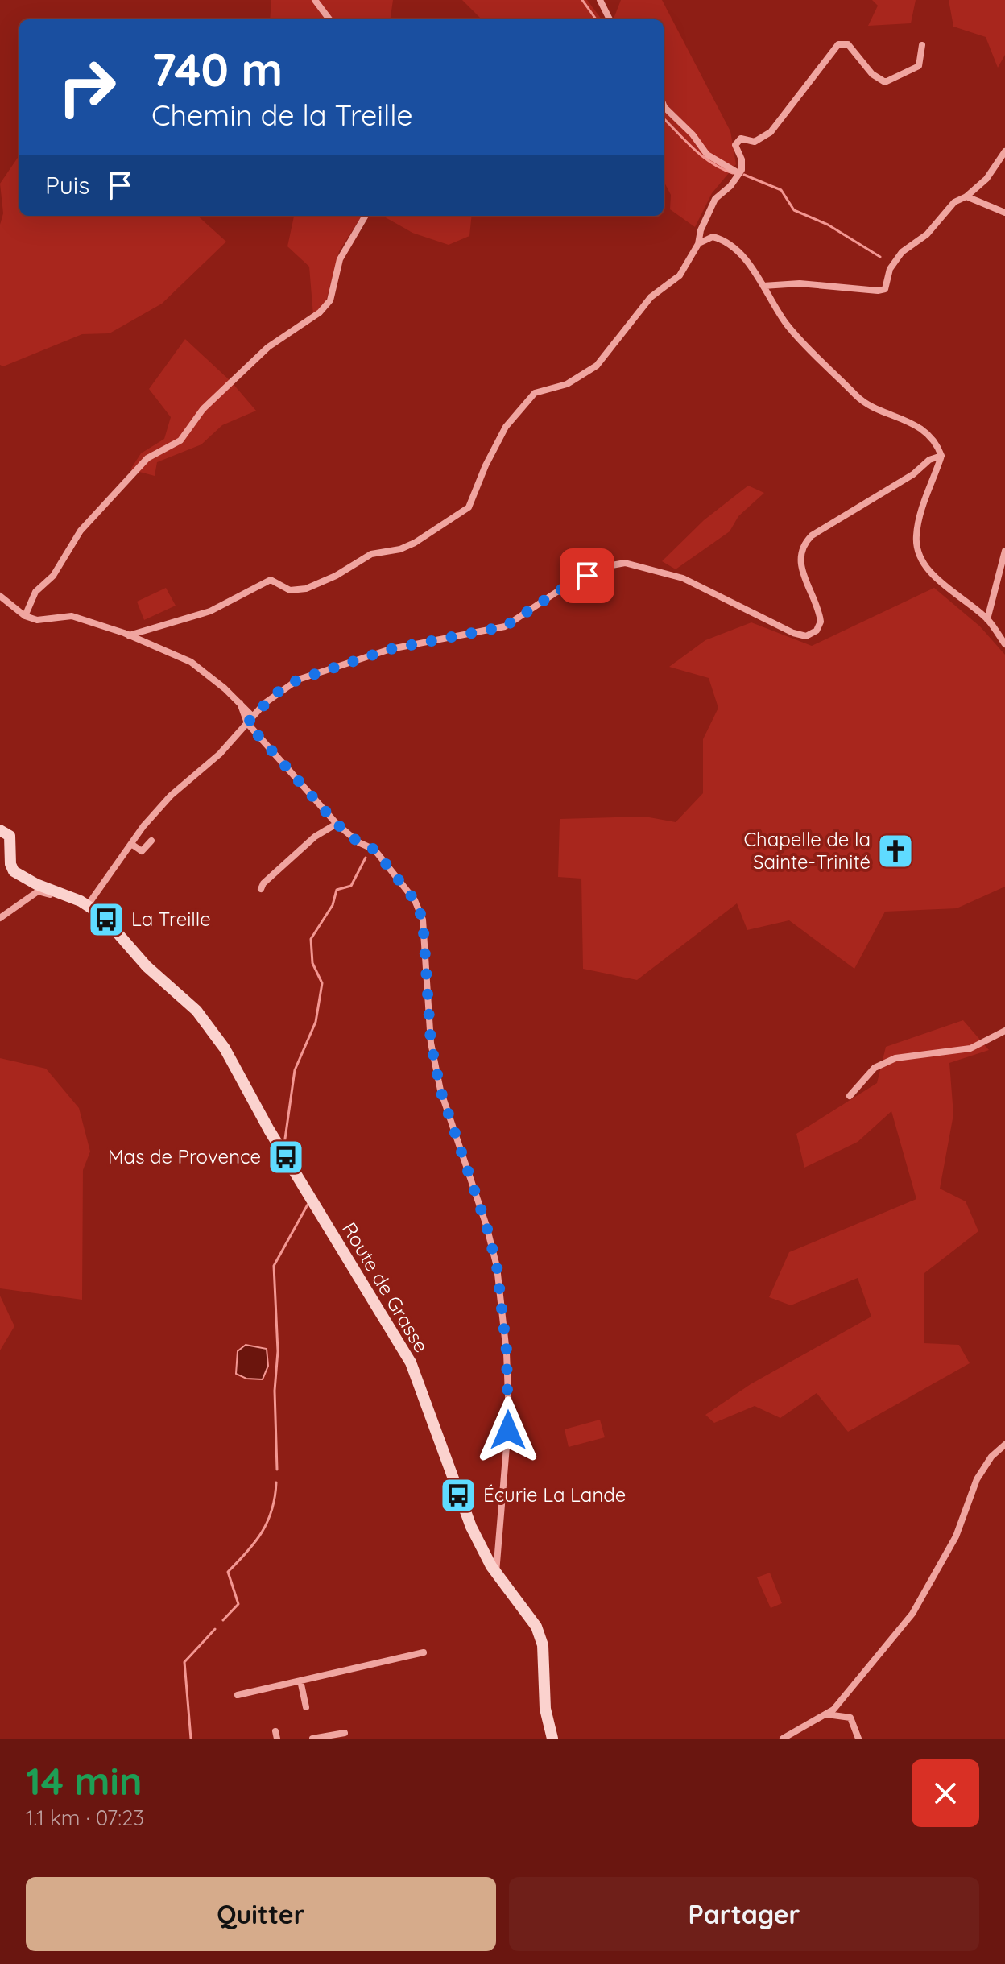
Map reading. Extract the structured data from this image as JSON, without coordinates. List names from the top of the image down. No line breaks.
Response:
{"streets":{"street":["Route de Grasse"]},"places":{"church":["Chapelle de la Sainte-Trinité"],"bus stop":["La Treille","Mas de Provence","Écurie La Lande"]},"page":{"turn":["740 m","Chemin de la Treille"],"then":"Puis","heading":["14 min","1.1 km · 07:23"],"buttons":["Quitter","Partager"]}}
